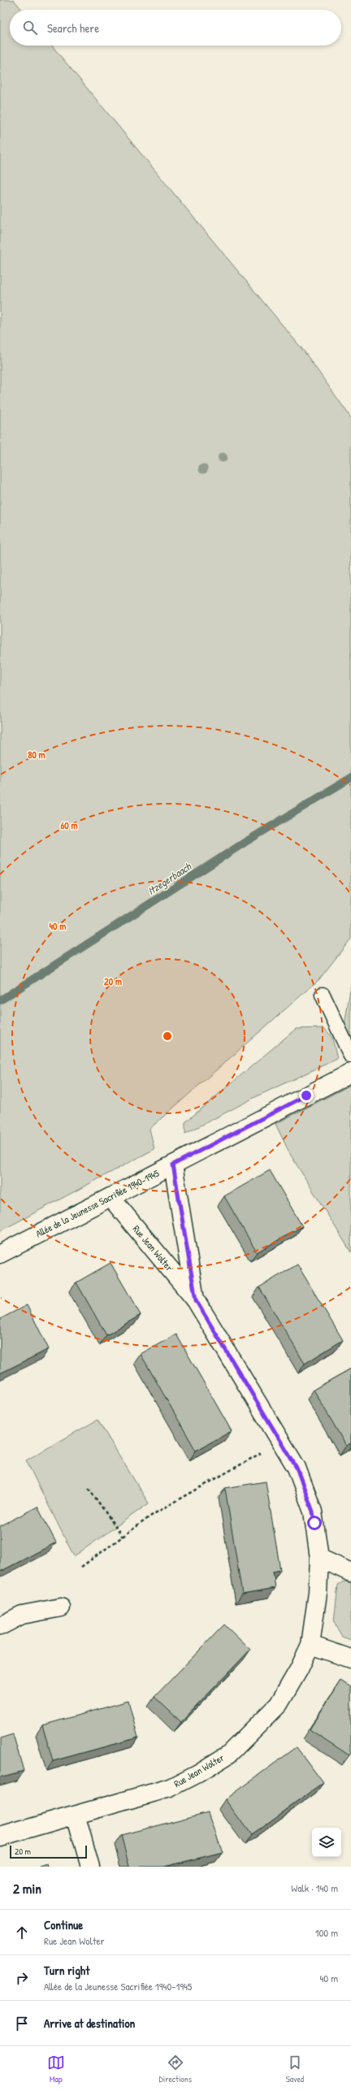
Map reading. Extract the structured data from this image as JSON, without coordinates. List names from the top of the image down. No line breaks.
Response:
{"streets":{"street":["Allée de la Jeunesse Sacrifiée 1940-1945","Rue Jean Wolter"]},"crossings":[["Allée de la Jeunesse Sacrifiée 1940-1945","Rue Jean Wolter"]],"water":["Itzegerbaach"],"scale_bar":"20 m","page":{"search":"Search here","scale":"20 m","heading":["2 min","Walk · 140 m"],"list":[["Continue","Rue Jean Wolter","100 m"],["Turn right","Allée de la Jeunesse Sacrifiée 1940-1945","40 m"],"Arrive at destination"],"nav":["Map","Directions","Saved"]},"rings":["80 m","60 m","40 m","20 m"]}
